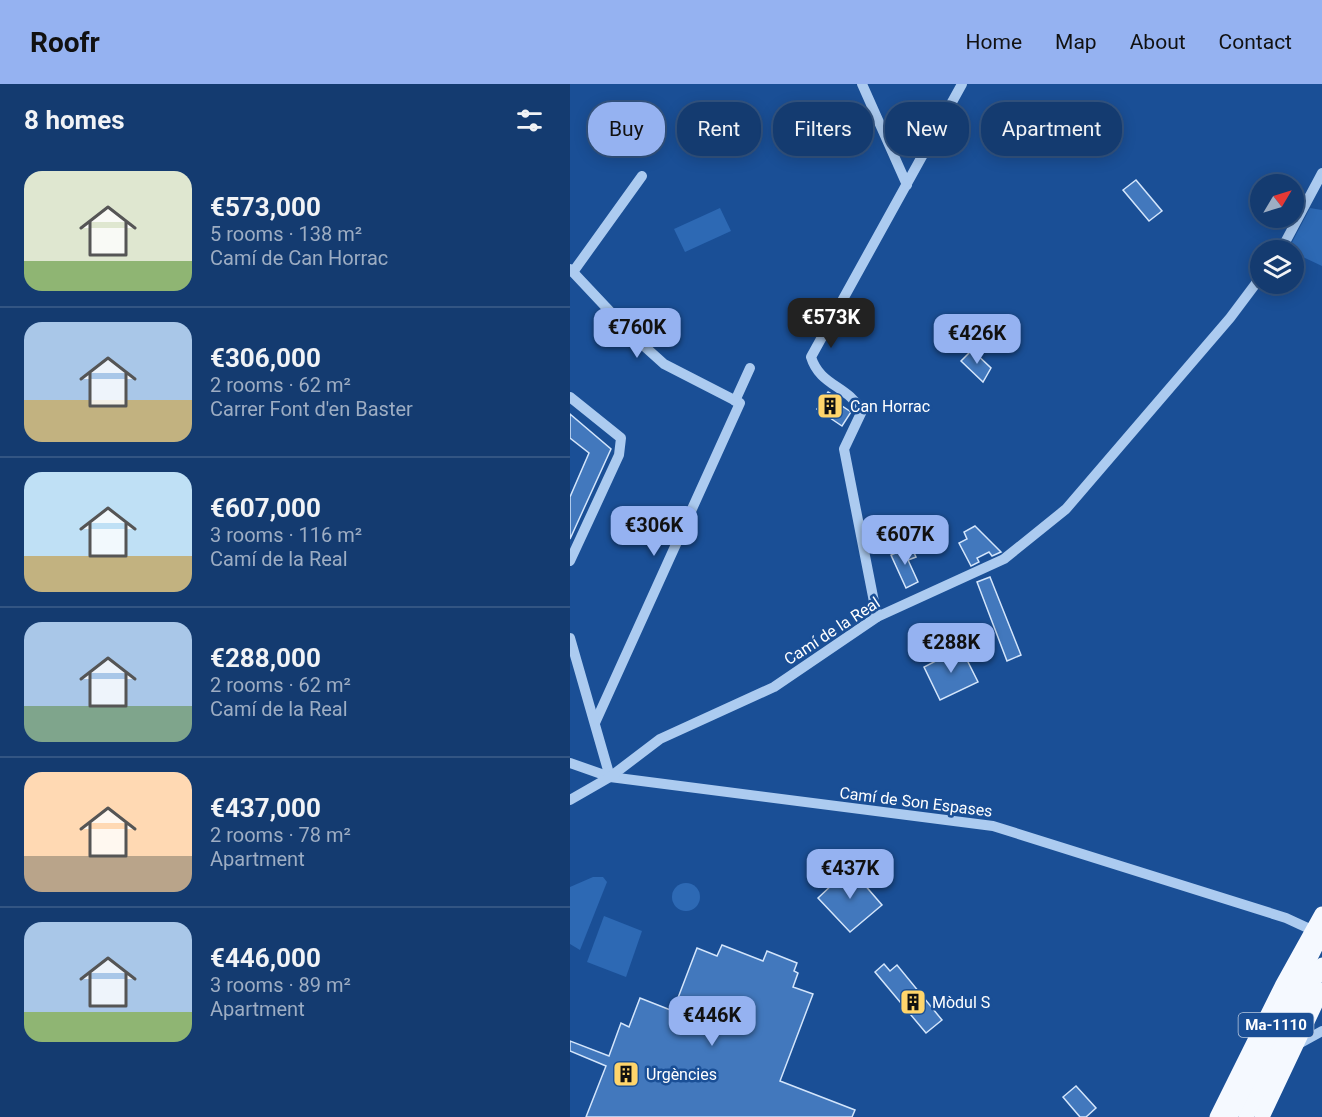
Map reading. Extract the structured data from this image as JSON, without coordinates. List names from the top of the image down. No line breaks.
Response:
{"streets":{"main road":["Ma-1110"],"street":["Camí de la Real","Camí de Son Espases"]},"crossings":[["Camí de la Real","Camí de Son Espases"],["Camí de Son Espases","Ma-1110"]],"places":{"building":["Can Horrac","Mòdul S","Urgències"]},"north":"top right","page":{"header":"Roofr","nav":["Home","Map","About","Contact"],"heading":"8 homes","chip":["Buy","Rent","Filters","New","Apartment"],"list":[{"name":"€573,000","note":"5 rooms · 138 m² · Camí de Can Horrac"},{"name":"€306,000","note":"2 rooms · 62 m² · Carrer Font d'en Baster"},{"name":"€607,000","note":"3 rooms · 116 m² · Camí de la Real"},{"name":"€288,000","note":"2 rooms · 62 m² · Camí de la Real"},{"name":"€437,000","note":"2 rooms · 78 m² · Apartment"},{"name":"€446,000","note":"3 rooms · 89 m² · Apartment"}],"price":["€573K","€760K","€426K","€306K","€607K","€288K","€437K","€446K"]}}
